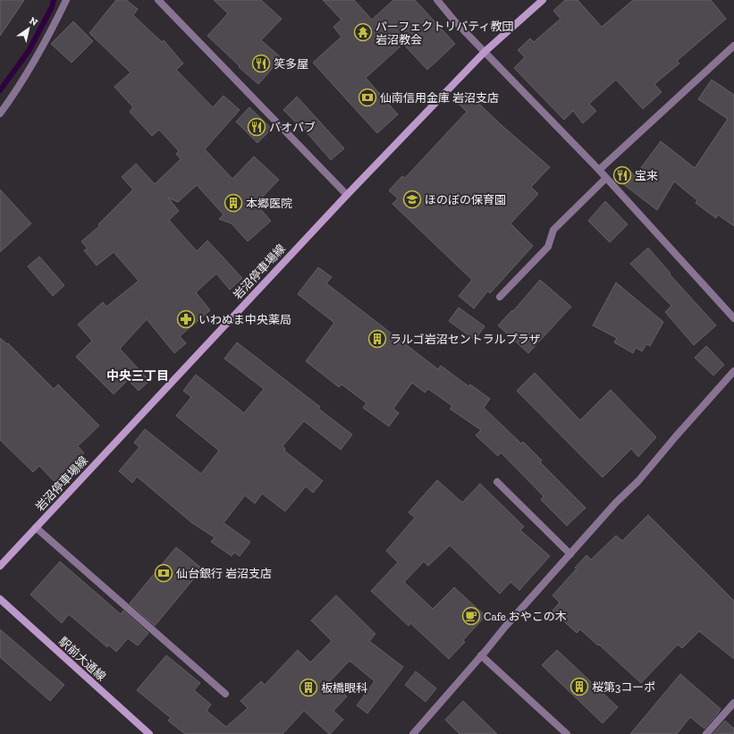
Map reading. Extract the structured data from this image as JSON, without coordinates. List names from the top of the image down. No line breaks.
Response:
{"streets":{"main road":["岩沼停車場線","駅前大通線"]},"districts":["中央三丁目"],"places":{"temple":["パーフェクトリバティ教団 岩沼教会"],"restaurant":["笑多屋","バオバブ","宝来"],"bank":["仙南信用金庫 岩沼支店","仙台銀行 岩沼支店"],"school or university":["ほのぼの保育園"],"building":["本郷医院","ラルゴ岩沼セントラルプラザ","桜第3コーポ","板橋眼科"],"pharmacy":["いわぬま中央薬局"],"cafe":["Cafe おやこの木"]},"north":"top right"}
